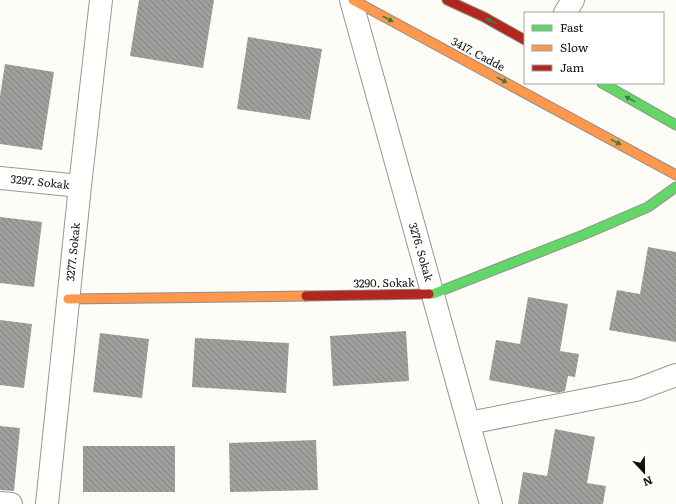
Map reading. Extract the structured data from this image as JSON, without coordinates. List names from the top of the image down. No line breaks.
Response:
{"streets":{"street":["3417. Cadde","3297. Sokak","3277. Sokak","3276. Sokak","3290. Sokak"]},"crossings":[["3417. Cadde","3276. Sokak"],["3297. Sokak","3277. Sokak"],["3277. Sokak","3290. Sokak"],["3276. Sokak","3290. Sokak"]],"legend":["Fast","Slow","Jam"],"north":"bottom"}
